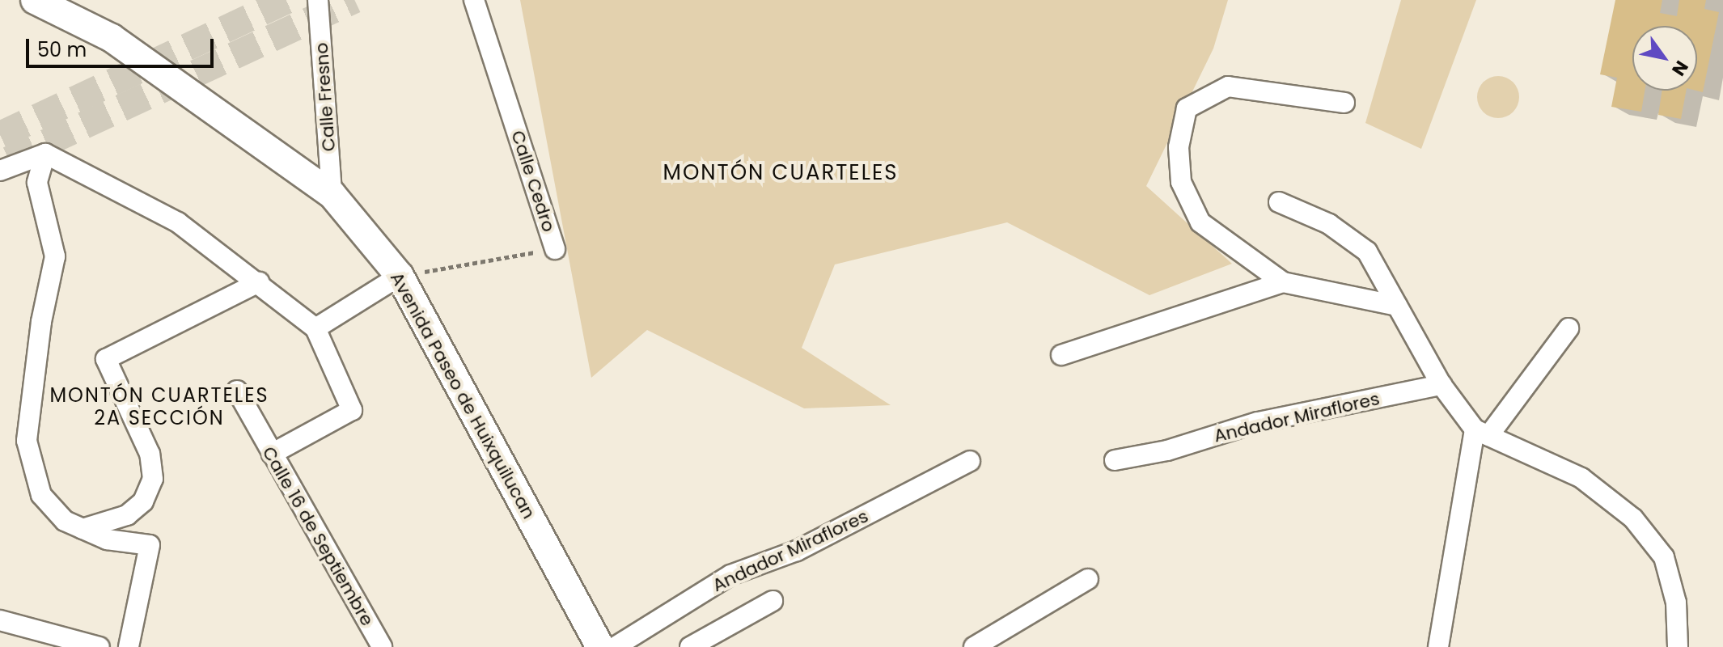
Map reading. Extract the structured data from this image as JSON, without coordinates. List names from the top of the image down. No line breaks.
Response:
{"streets":{"street":["Calle Fresno","Calle Cedro","Avenida Paseo de Huixquilucan","Andador Miraflores","Calle 16 de Septiembre"]},"crossings":[["Calle Fresno","Avenida Paseo de Huixquilucan"],["Calle Cedro","Avenida Paseo de Huixquilucan"]],"districts":["MONTÓN CUARTELES","MONTÓN CUARTELES 2A SECCIÓN"],"scale_bar":"50 m","north":"bottom right"}
